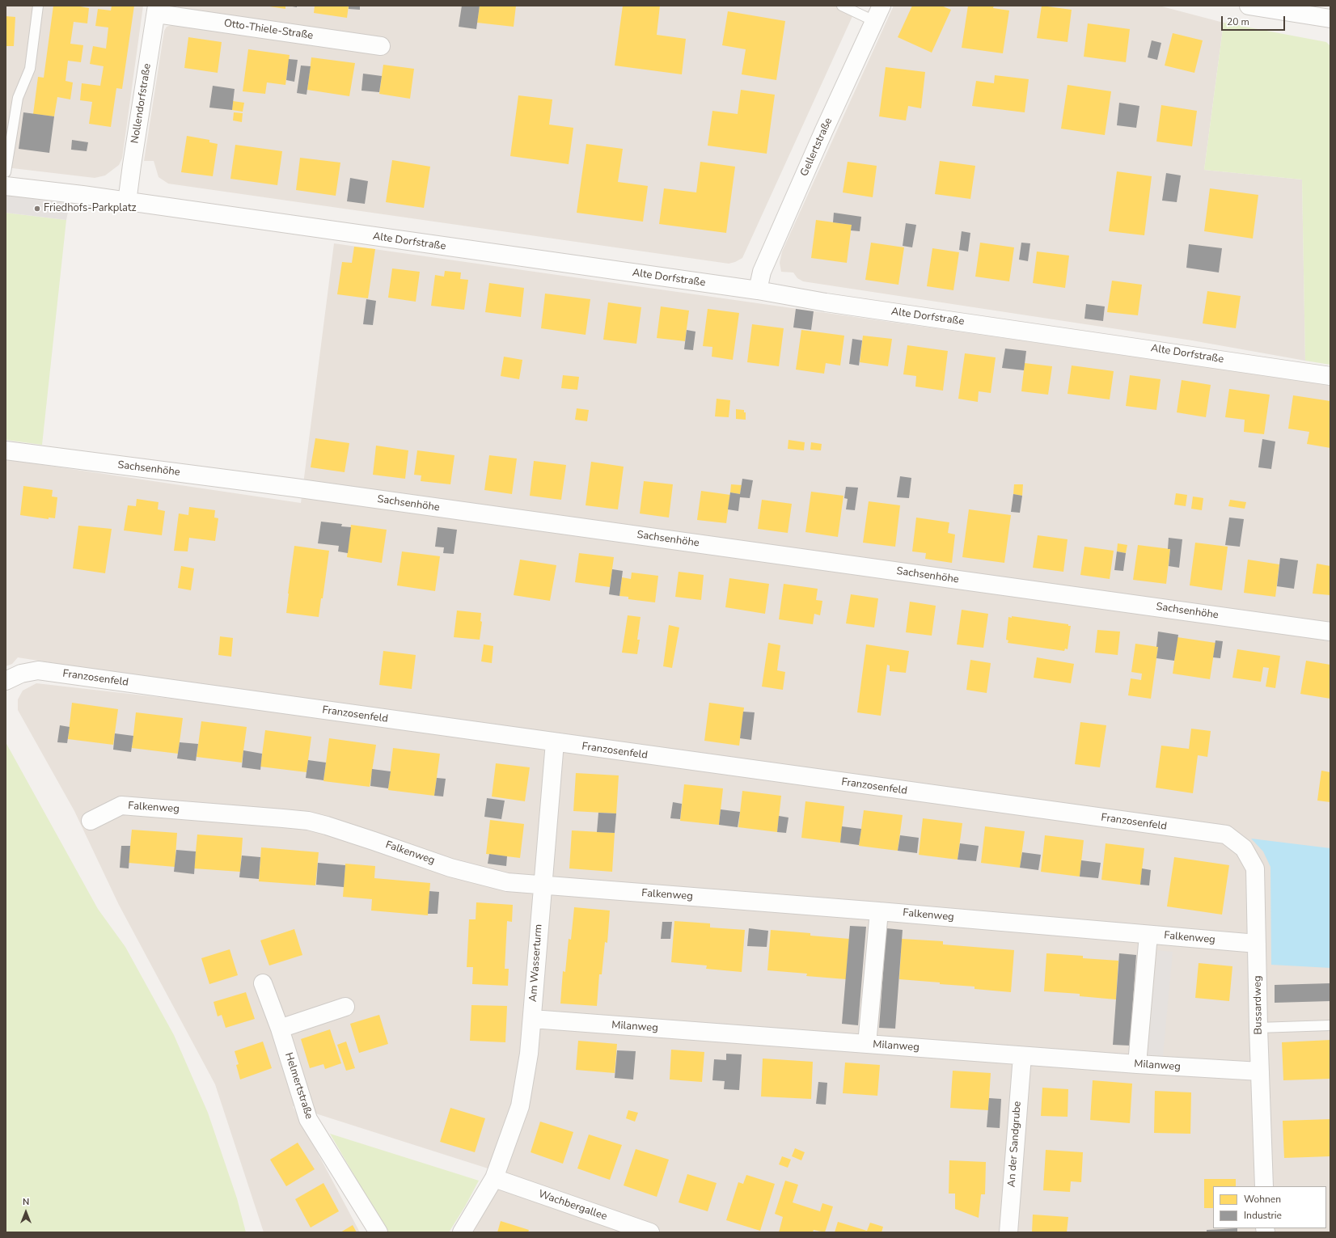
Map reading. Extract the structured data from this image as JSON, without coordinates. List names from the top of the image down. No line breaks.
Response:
{"streets":{"street":["Otto-Thiele-Straße","Nollendorfstraße","Gellertstraße","Alte Dorfstraße","Sachsenhöhe","Franzosenfeld","Falkenweg","Am Wasserturm","Bussardweg","Milanweg","Helmertstraße","An der Sandgrube","Wachbergallee"]},"crossings":[["Otto-Thiele-Straße","Nollendorfstraße"],["Nollendorfstraße","Alte Dorfstraße"],["Gellertstraße","Alte Dorfstraße"],["Franzosenfeld","Am Wasserturm"],["Franzosenfeld","Bussardweg"],["Falkenweg","Am Wasserturm"],["Falkenweg","Bussardweg"],["Am Wasserturm","Milanweg"],["Am Wasserturm","Wachbergallee"],["Bussardweg","Milanweg"],["Milanweg","An der Sandgrube"]],"places":["Friedhofs-Parkplatz"],"legend":["Wohnen","Industrie"],"scale_bar":"20 m","north":"top"}
